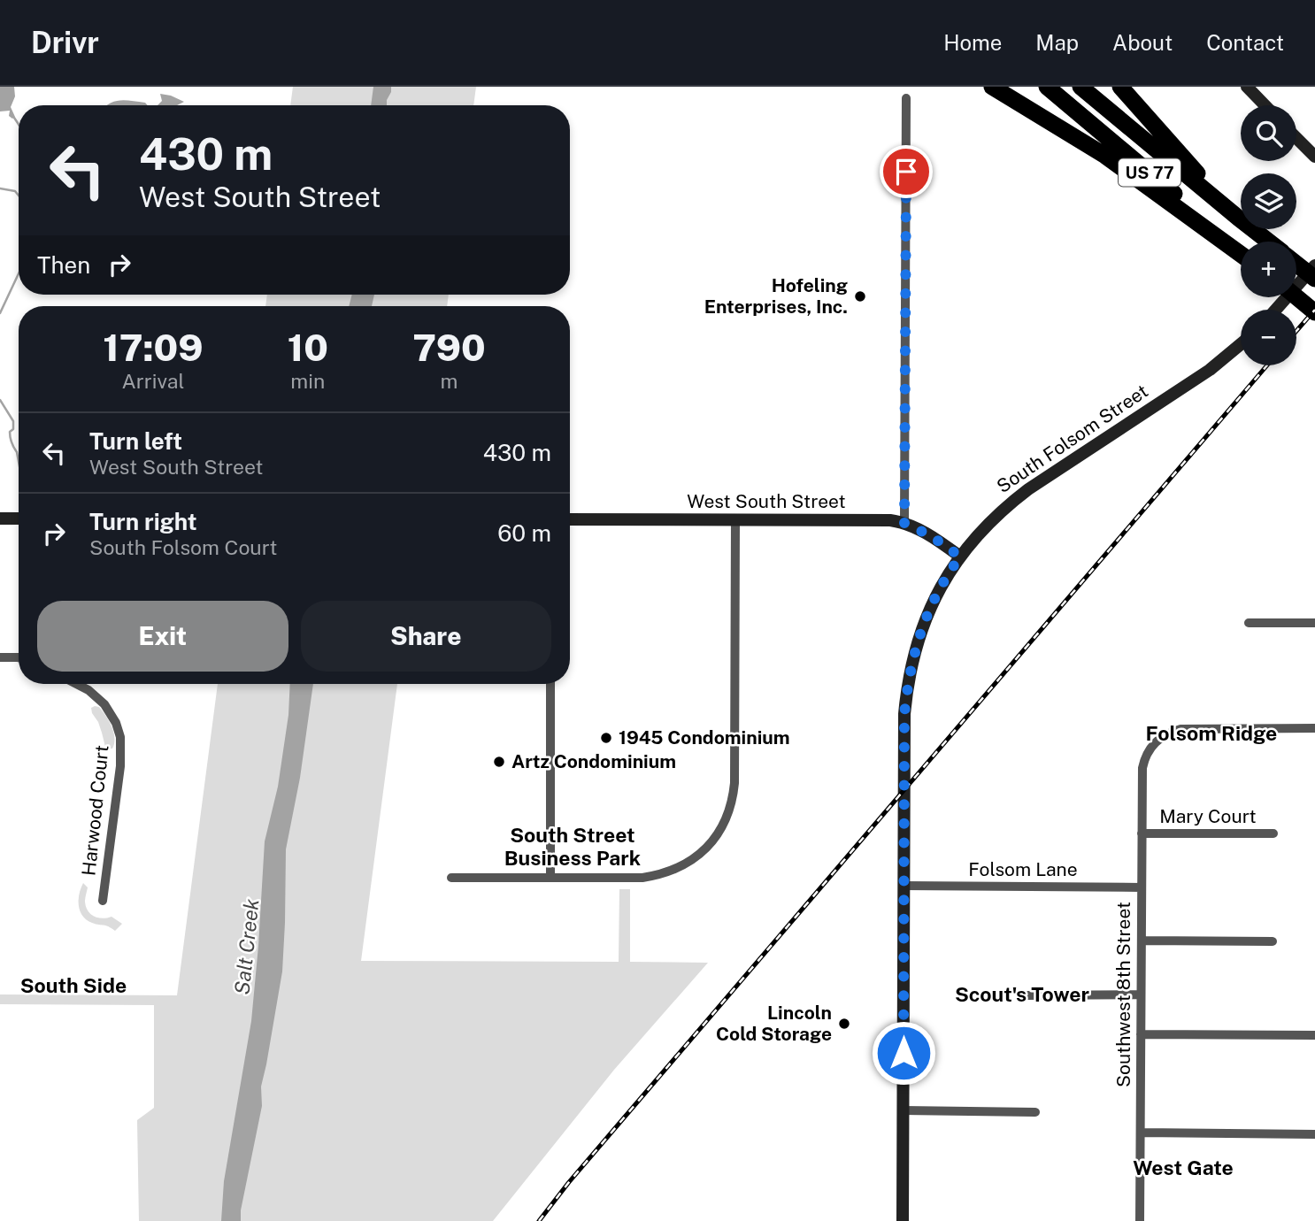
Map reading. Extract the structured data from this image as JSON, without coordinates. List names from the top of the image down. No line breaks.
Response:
{"streets":{"highway":["US 77"],"street":["South Folsom Street","West South Street","Harwood Court","Mary Court","Folsom Lane","Southwest 8th Street"]},"crossings":[["South Folsom Street","West South Street"],["South Folsom Street","Folsom Lane"],["Mary Court","Southwest 8th Street"],["Folsom Lane","Southwest 8th Street"]],"districts":["Folsom Ridge","South Street Business Park","South Side","Scout's Tower","West Gate"],"water":["Salt Creek"],"places":["Hofeling Enterprises, Inc.","1945 Condominium","Artz Condominium","Lincoln Cold Storage"],"page":{"header":"Drivr","nav":["Home","Map","About","Contact"],"map_buttons":["+","−"],"turn":["430 m","West South Street"],"then":"Then","eta":["17:09","Arrival","10","min","790","m"],"list":[{"name":"Turn left","note":"West South Street","value":"430 m"},{"name":"Turn right","note":"South Folsom Court","value":"60 m"}],"buttons":["Exit","Share"]}}
